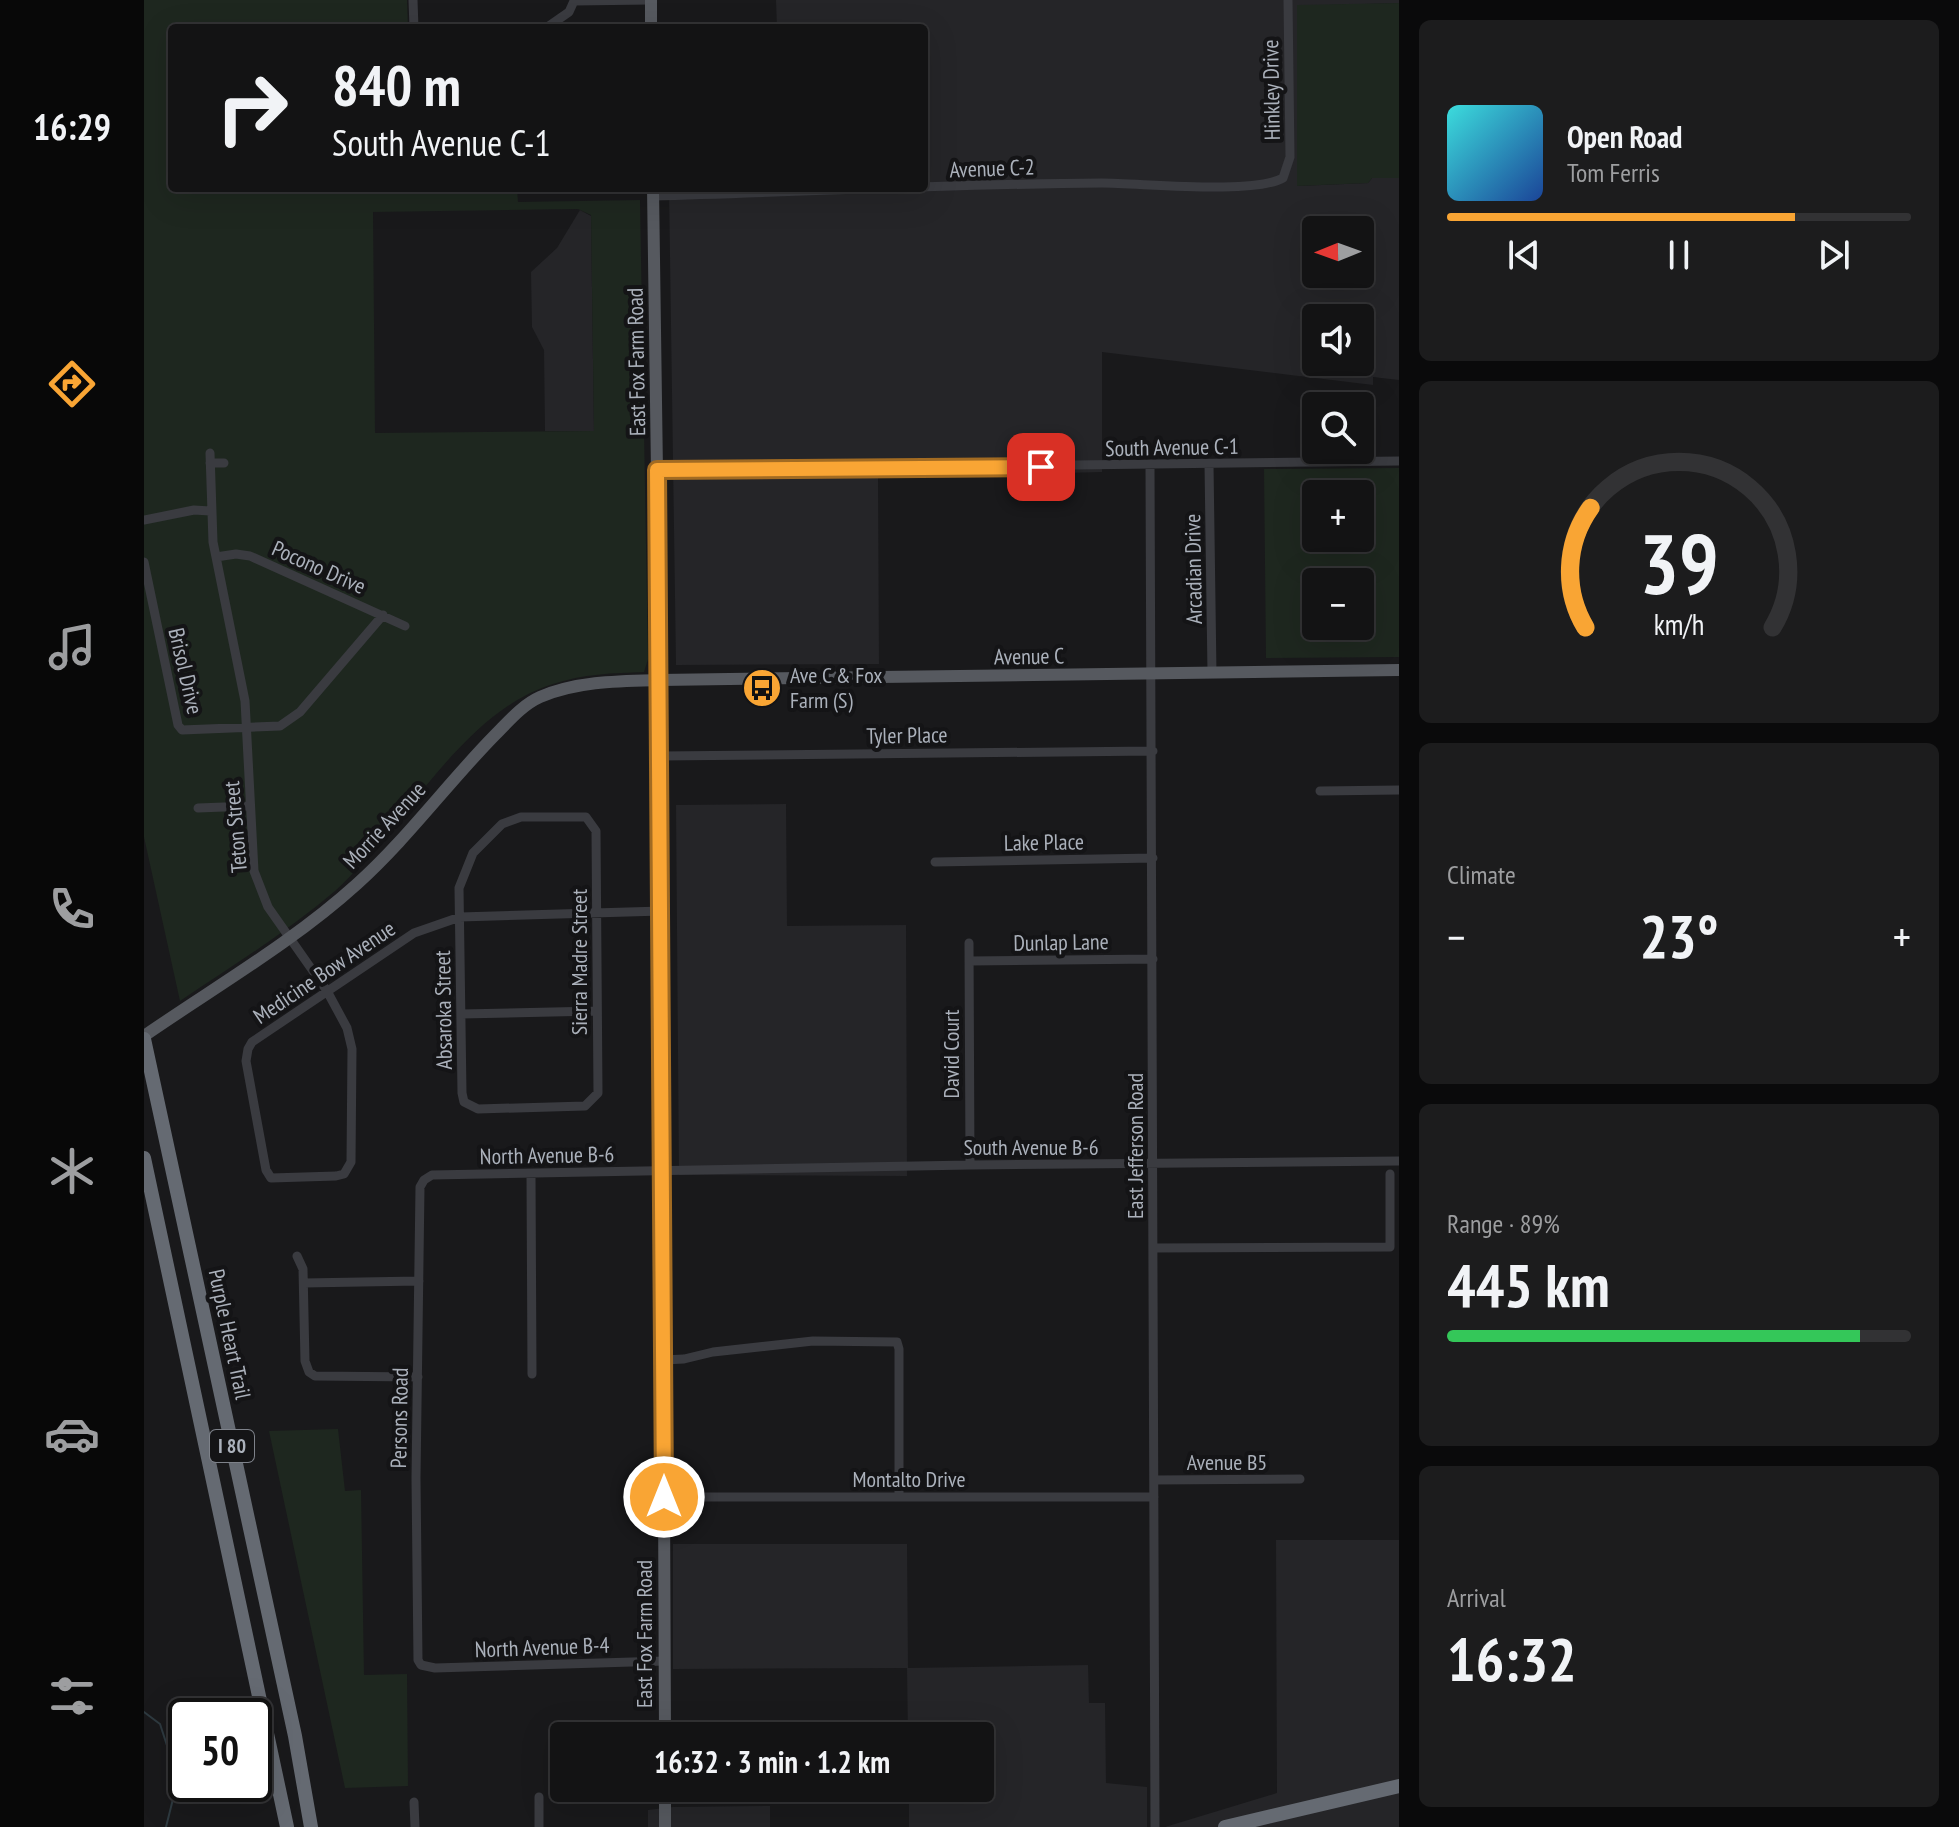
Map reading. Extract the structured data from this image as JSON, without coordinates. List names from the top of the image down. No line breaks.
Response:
{"streets":{"highway":["Purple Heart Trail","I 80"],"main road":["East Fox Farm Road","Avenue C","Morrie Avenue"],"street":["Hinkley Drive","Avenue C-2","South Avenue C-1","Pocono Drive","Arcadian Drive","Brisol Drive","Tyler Place","Teton Street","Lake Place","Dunlap Lane","Sierra Madre Street","Medicine Bow Avenue","Absaroka Street","David Court","East Jefferson Road","South Avenue B-6","North Avenue B-6","Persons Road","Avenue B5","Montalto Drive","North Avenue B-4"]},"crossings":[["Hinkley Drive","Avenue C-2"],["East Fox Farm Road","South Avenue C-1"],["East Fox Farm Road","Avenue C"],["East Fox Farm Road","Tyler Place"],["East Fox Farm Road","Morrie Avenue"],["East Fox Farm Road","Medicine Bow Avenue"],["East Fox Farm Road","South Avenue B-6"],["East Fox Farm Road","North Avenue B-6"],["East Fox Farm Road","Montalto Drive"],["East Fox Farm Road","North Avenue B-4"],["South Avenue C-1","Arcadian Drive"],["South Avenue C-1","East Jefferson Road"],["Pocono Drive","Brisol Drive"],["Pocono Drive","Teton Street"],["Arcadian Drive","Avenue C"],["Avenue C","Morrie Avenue"],["Avenue C","East Jefferson Road"],["Brisol Drive","Teton Street"],["Tyler Place","East Jefferson Road"],["Morrie Avenue","Teton Street"],["Morrie Avenue","Purple Heart Trail"],["Teton Street","Medicine Bow Avenue"],["Lake Place","East Jefferson Road"],["Dunlap Lane","David Court"],["Dunlap Lane","East Jefferson Road"],["Sierra Madre Street","Medicine Bow Avenue"],["Sierra Madre Street","Absaroka Street"],["Medicine Bow Avenue","Absaroka Street"],["David Court","South Avenue B-6"],["East Jefferson Road","South Avenue B-6"],["East Jefferson Road","Avenue B5"],["East Jefferson Road","Montalto Drive"],["South Avenue B-6","North Avenue B-6"],["North Avenue B-6","Persons Road"],["Persons Road","North Avenue B-4"]],"places":{"bus stop":["Ave C & Fox Farm (S)"]},"north":"left","page":{"tabs":"16:29","turn":["840 m","South Avenue C-1"],"song":["Open Road","Tom Ferris"],"map_buttons":["+","−"],"tile":["Climate",["Range · 89%","445 km"],["Arrival","16:32"]],"heat":["−","23°","+"],"limit":"50","trip":"16:32 · 3 min · 1.2 km","gauge":["39","km/h"]}}
